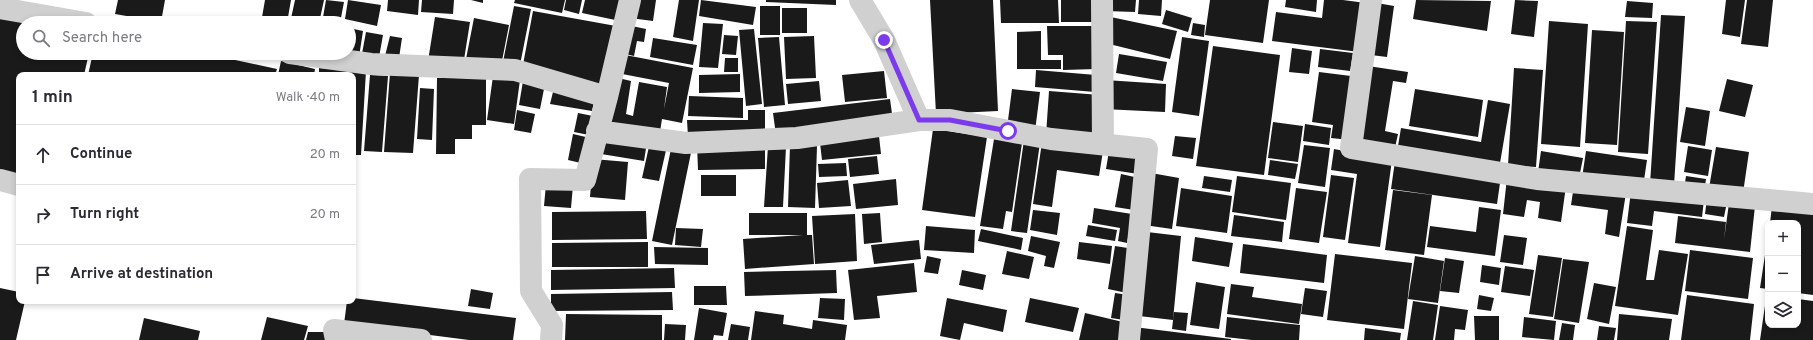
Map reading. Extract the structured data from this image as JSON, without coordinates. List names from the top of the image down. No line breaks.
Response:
{"page":{"search":"Search here","heading":["1 min","Walk · 40 m"],"list":[["Continue","20 m"],["Turn right","20 m"],"Arrive at destination"],"map_buttons":["+","−"]}}
